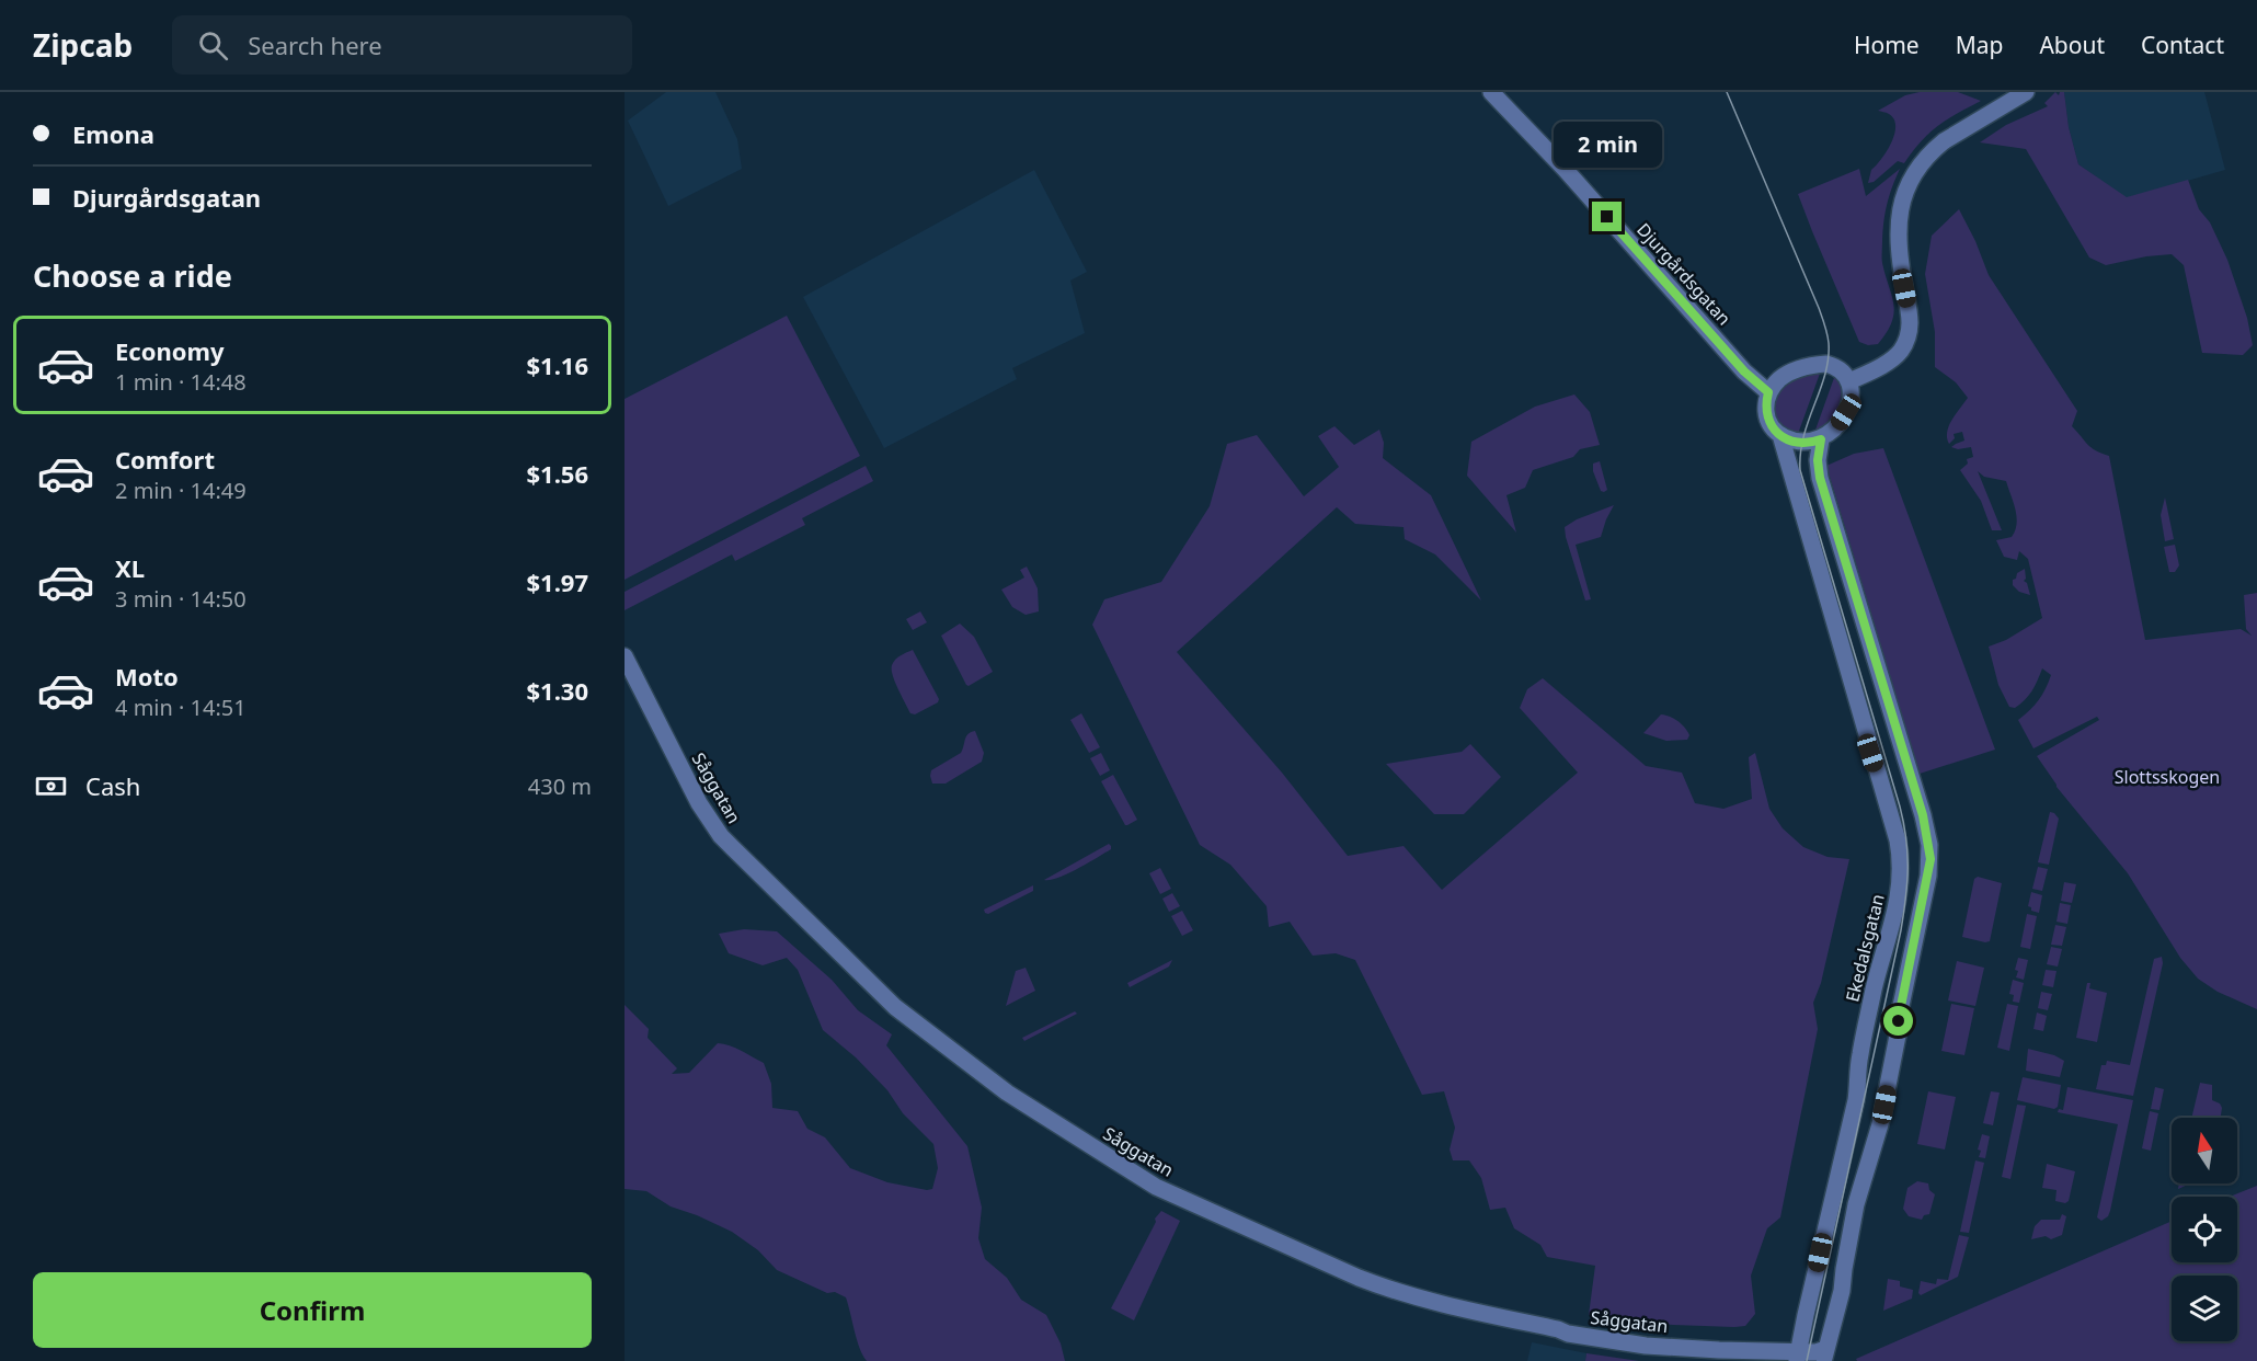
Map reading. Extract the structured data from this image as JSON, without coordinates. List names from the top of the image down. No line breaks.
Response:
{"streets":{"street":["Djurgårdsgatan","Såggatan","Ekedalsgatan"]},"crossings":[["Djurgårdsgatan","Ekedalsgatan"],["Såggatan","Ekedalsgatan"]],"parks":["Slottsskogen"],"north":"top","page":{"header":"Zipcab","search":"Search here","nav":["Home","Map","About","Contact"],"banner":["Emona","Djurgårdsgatan"],"bubble":"2 min","heading":"Choose a ride","list":[{"name":"Economy","note":"1 min · 14:48","value":"$1.16"},{"name":"Comfort","note":"2 min · 14:49","value":"$1.56"},{"name":"XL","note":"3 min · 14:50","value":"$1.97"},{"name":"Moto","note":"4 min · 14:51","value":"$1.30"}],"pay":["Cash","430 m"],"buttons":"Confirm"}}
